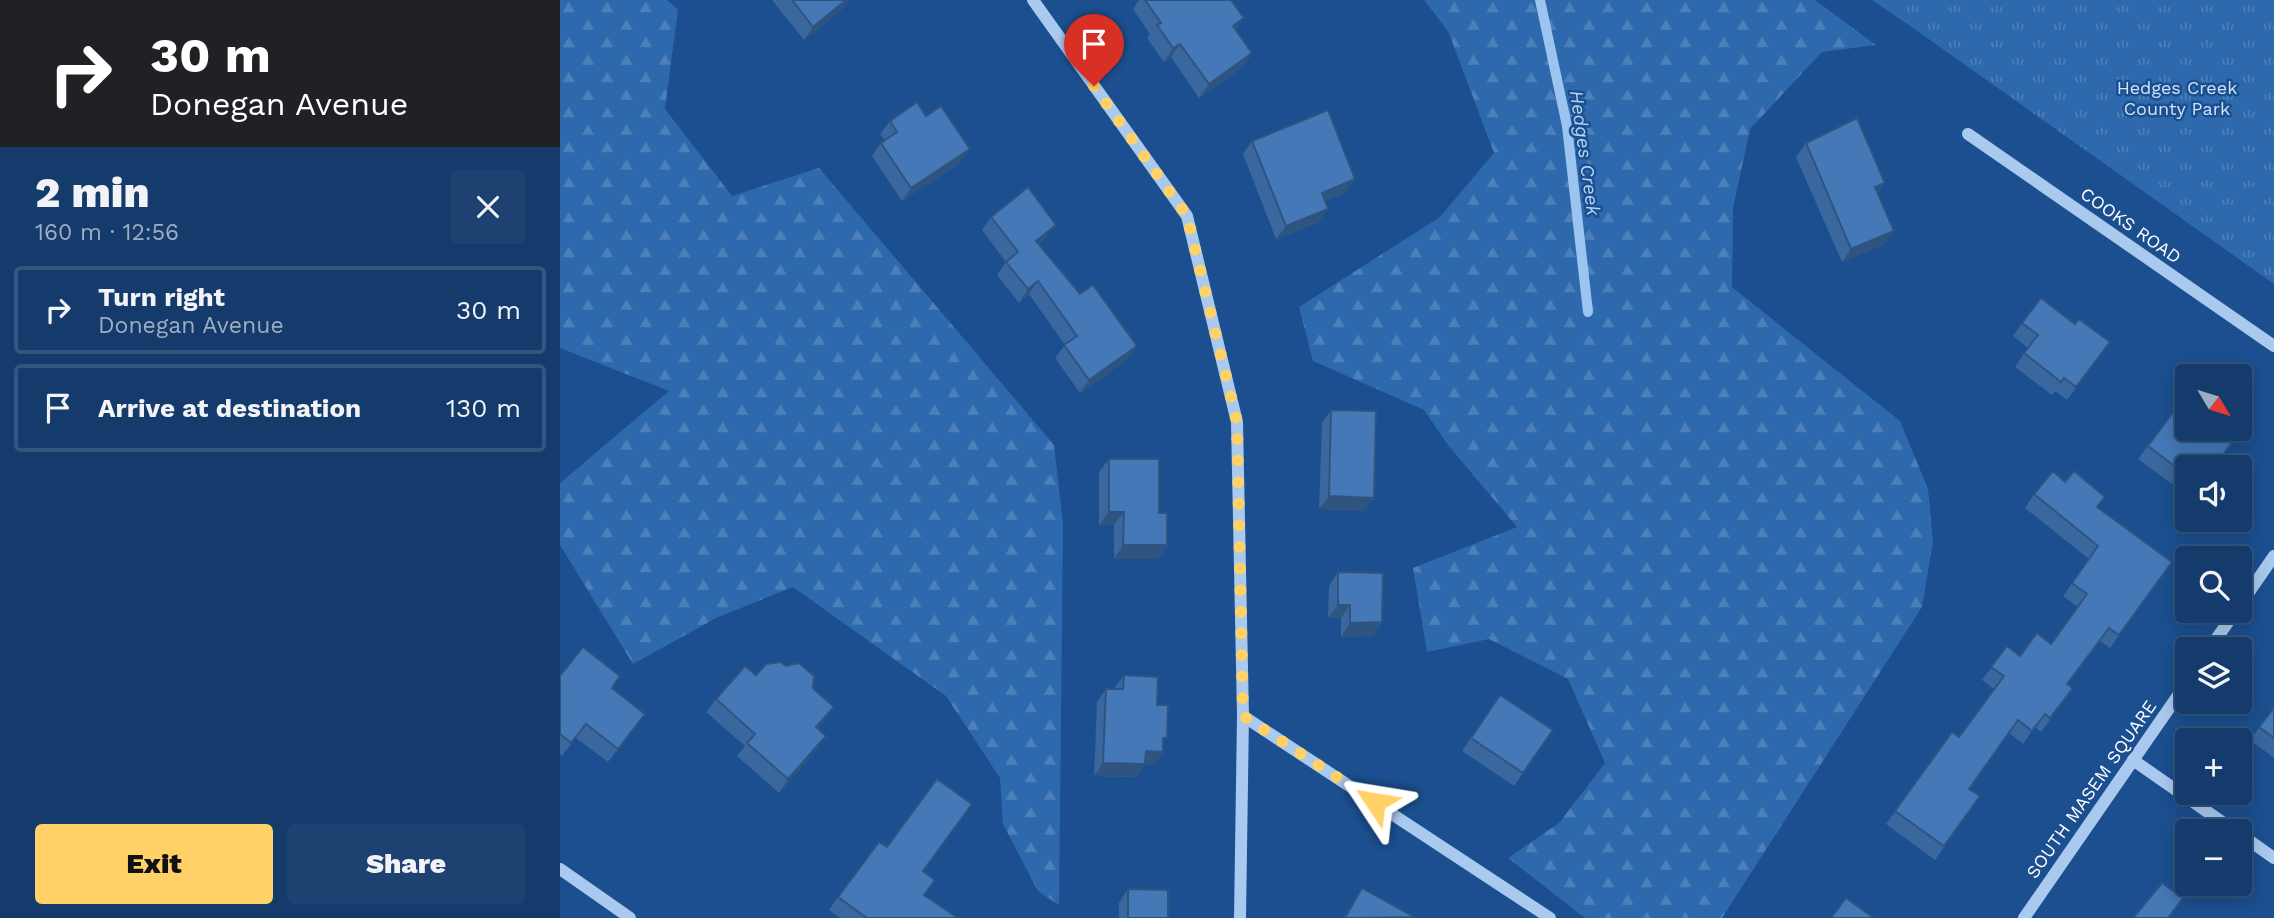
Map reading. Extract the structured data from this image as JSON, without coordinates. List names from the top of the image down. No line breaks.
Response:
{"streets":{"street":["COOKS ROAD","SOUTH MASEM SQUARE"]},"water":["Hedges Creek"],"parks":["Hedges Creek County Park"],"north":"bottom right","page":{"turn":["30 m","Donegan Avenue"],"heading":["2 min","160 m · 12:56"],"list":[{"name":"Turn right","note":"Donegan Avenue","value":"30 m"},{"name":"Arrive at destination","value":"130 m"}],"map_buttons":["+","−"],"buttons":["Exit","Share"]}}
